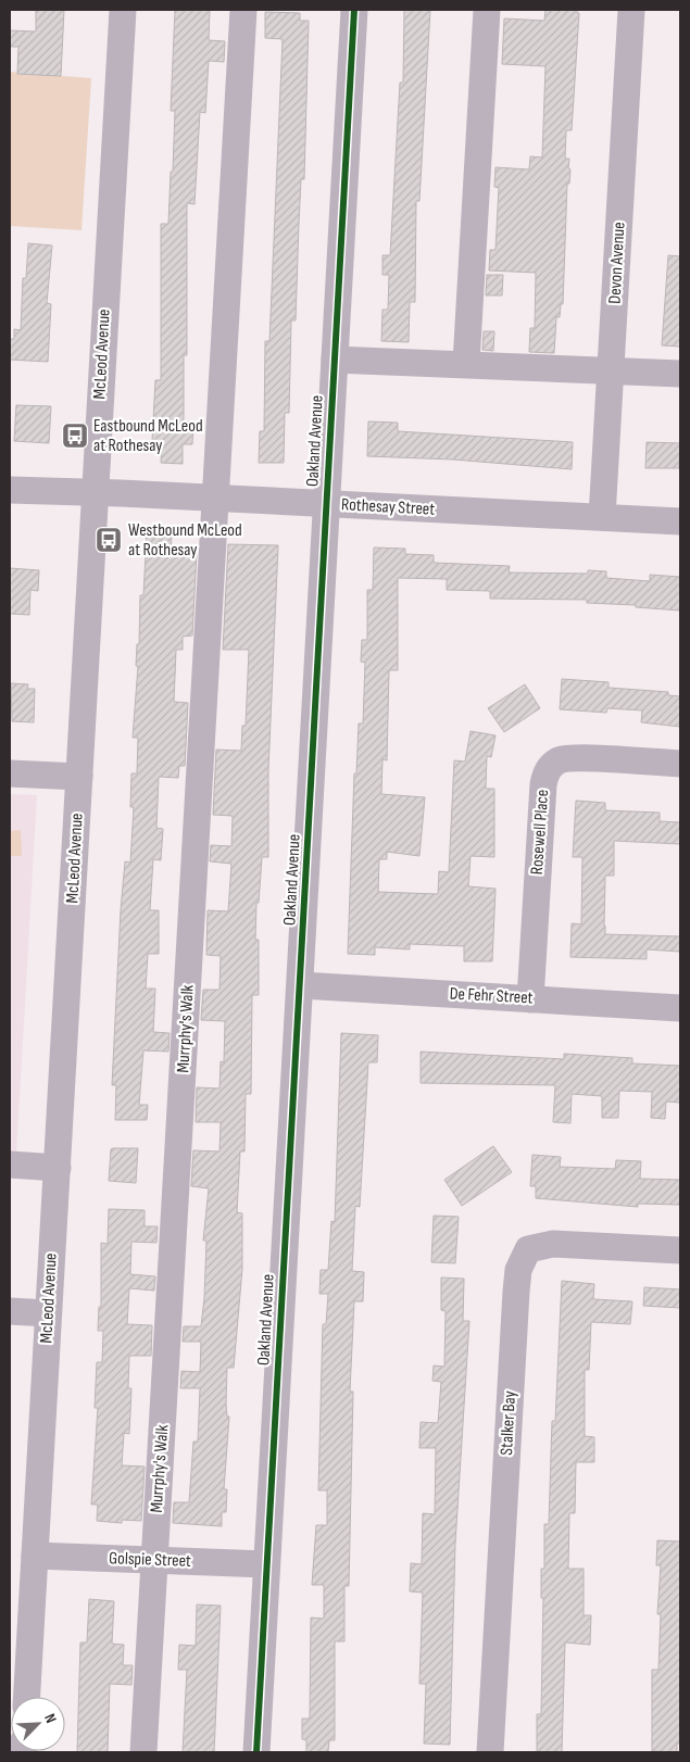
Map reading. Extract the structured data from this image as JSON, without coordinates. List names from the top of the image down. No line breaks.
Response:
{"streets":{"street":["Devon Avenue","McLeod Avenue","Oakland Avenue","Rothesay Street","Rosewell Place","De Fehr Street","Murrphy's Walk","Stalker Bay","Golspie Street"]},"crossings":[["Devon Avenue","Rothesay Street"],["McLeod Avenue","Rothesay Street"],["McLeod Avenue","Golspie Street"],["Oakland Avenue","Rothesay Street"],["Oakland Avenue","De Fehr Street"],["Oakland Avenue","Golspie Street"],["Rothesay Street","Murrphy's Walk"],["Rosewell Place","De Fehr Street"],["Murrphy's Walk","Golspie Street"]],"places":{"bus stop":["Eastbound McLeod at Rothesay","Westbound McLeod at Rothesay"]},"north":"top right"}
